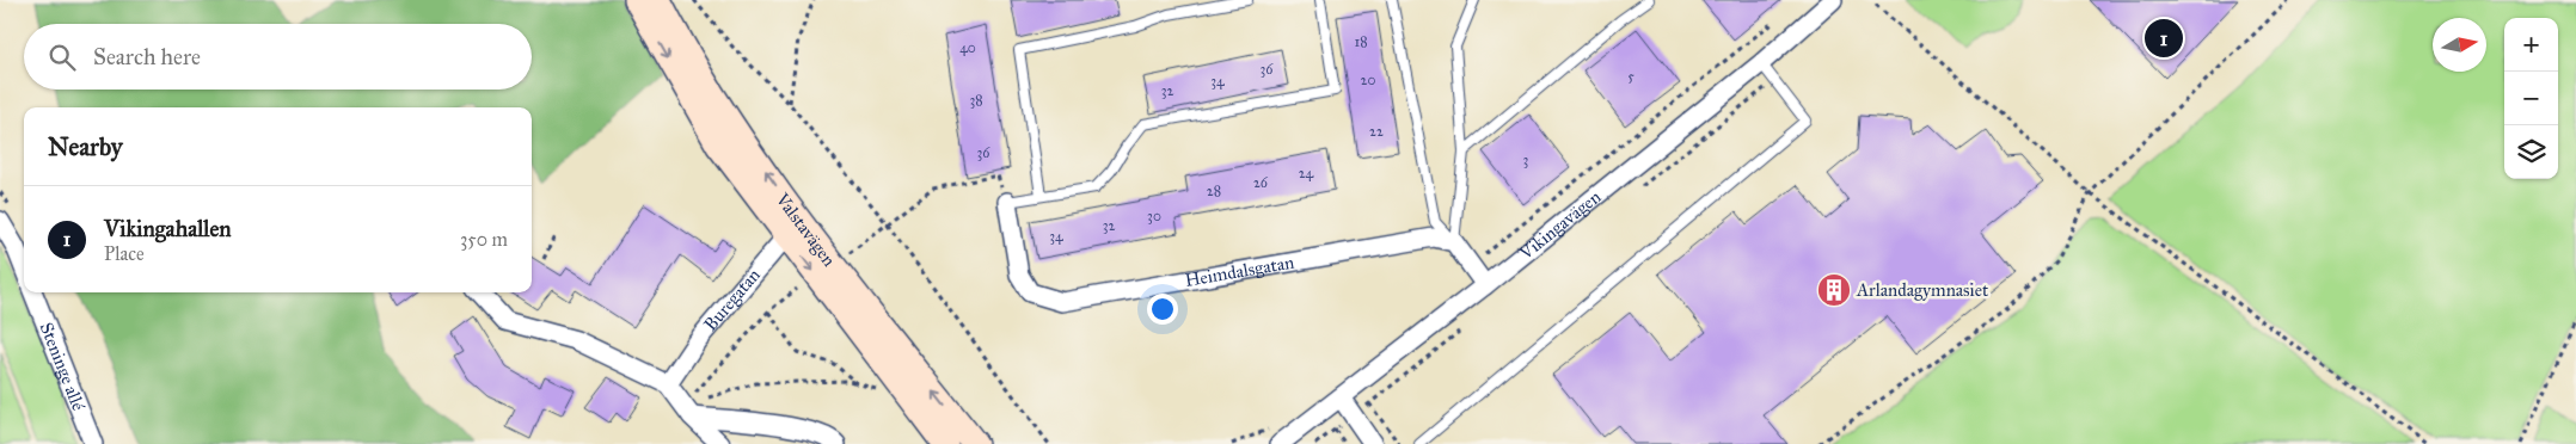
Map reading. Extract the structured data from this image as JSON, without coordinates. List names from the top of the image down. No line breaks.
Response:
{"streets":{"street":["Vikingavägen","Valstavägen","Heimdalsgatan","Buregatan","Steninge allé"]},"crossings":[["Valstavägen","Buregatan"]],"places":{"building":["Arlandagymnasiet"]},"house_numbers":["18","40","36","5","20","34","32","38","22","36","3","24","26","28","30","32","34"],"north":"right","page":{"pins":"1","map_buttons":["+","−"],"search":"Search here","heading":"Nearby","list":[{"mark":"1","name":"Vikingahallen","note":"Place","value":"350 m"}]}}
